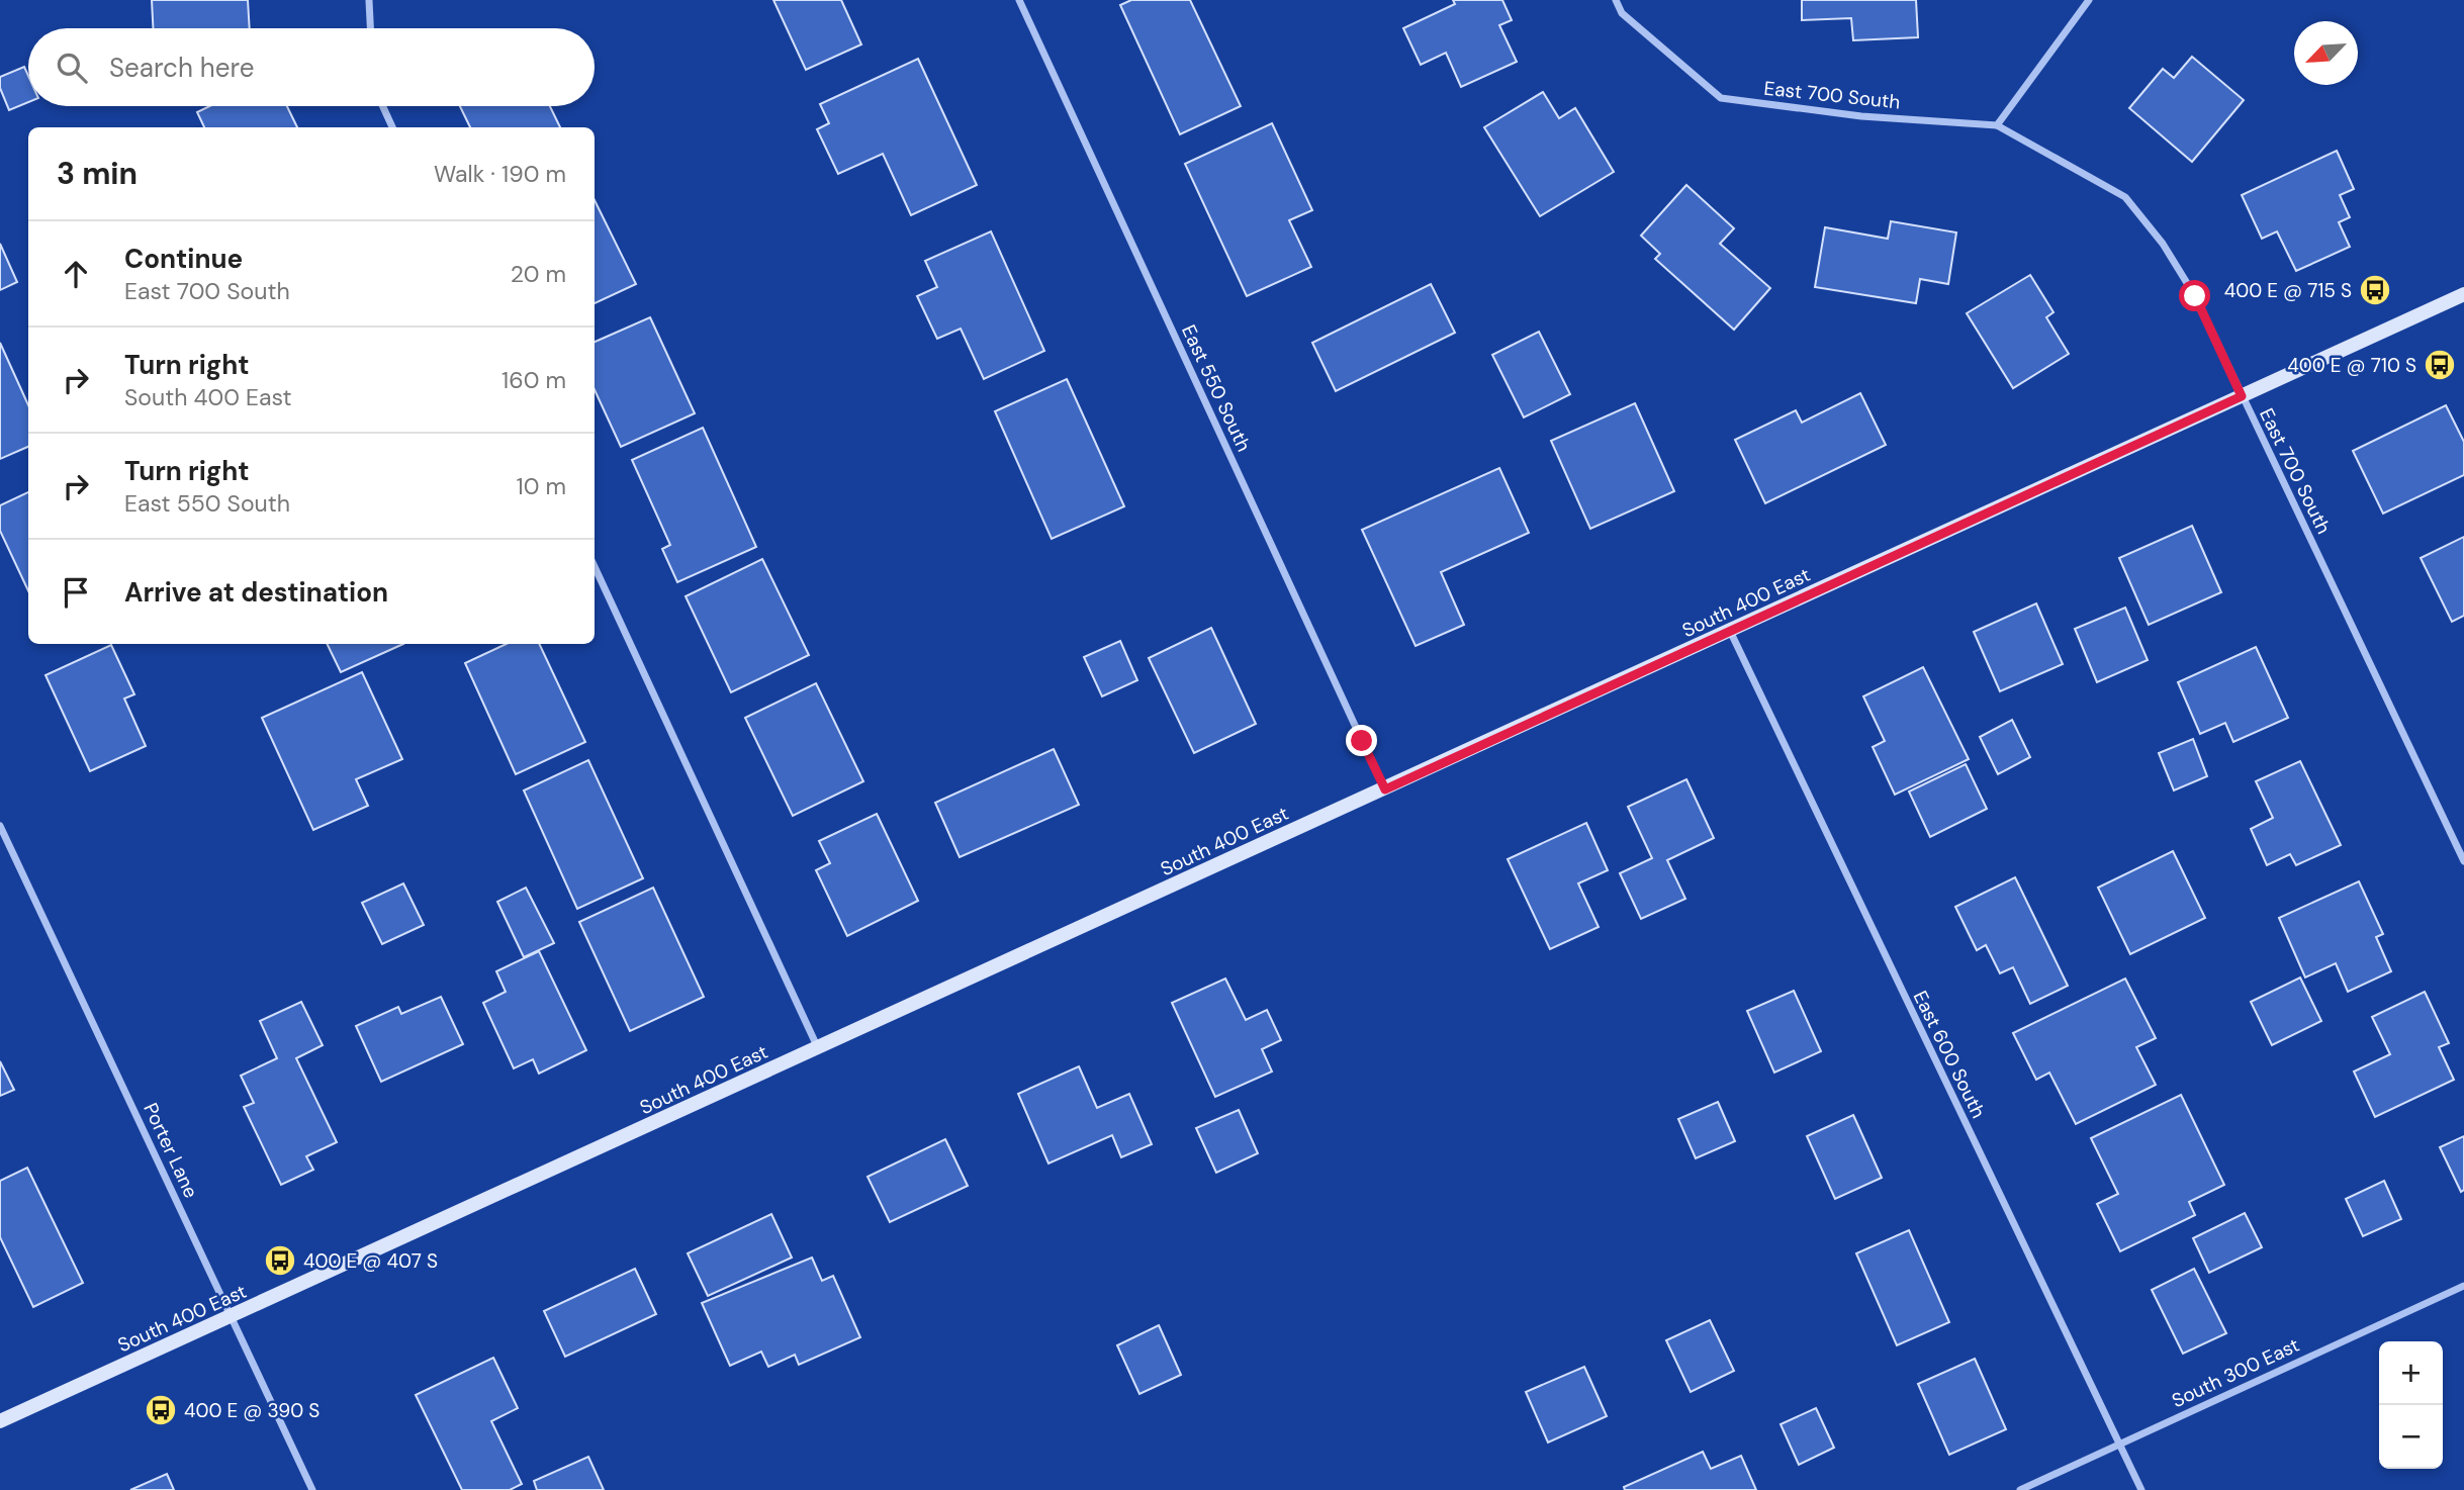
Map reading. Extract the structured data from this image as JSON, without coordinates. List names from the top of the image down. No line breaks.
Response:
{"streets":{"street":["East 700 South","East 550 South","South 400 East","East 600 South","Porter Lane","South 300 East"]},"crossings":[["East 700 South","South 400 East"],["East 550 South","South 400 East"],["South 400 East","East 600 South"],["South 400 East","Porter Lane"],["East 600 South","South 300 East"]],"places":{"bus stop":["400 E @ 715 S","400 E @ 710 S","400 E @ 407 S","400 E @ 390 S"]},"north":"bottom left","page":{"search":"Search here","heading":["3 min","Walk · 190 m"],"list":[["Continue","East 700 South","20 m"],["Turn right","South 400 East","160 m"],["Turn right","East 550 South","10 m"],"Arrive at destination"],"map_buttons":["+","−"]}}
